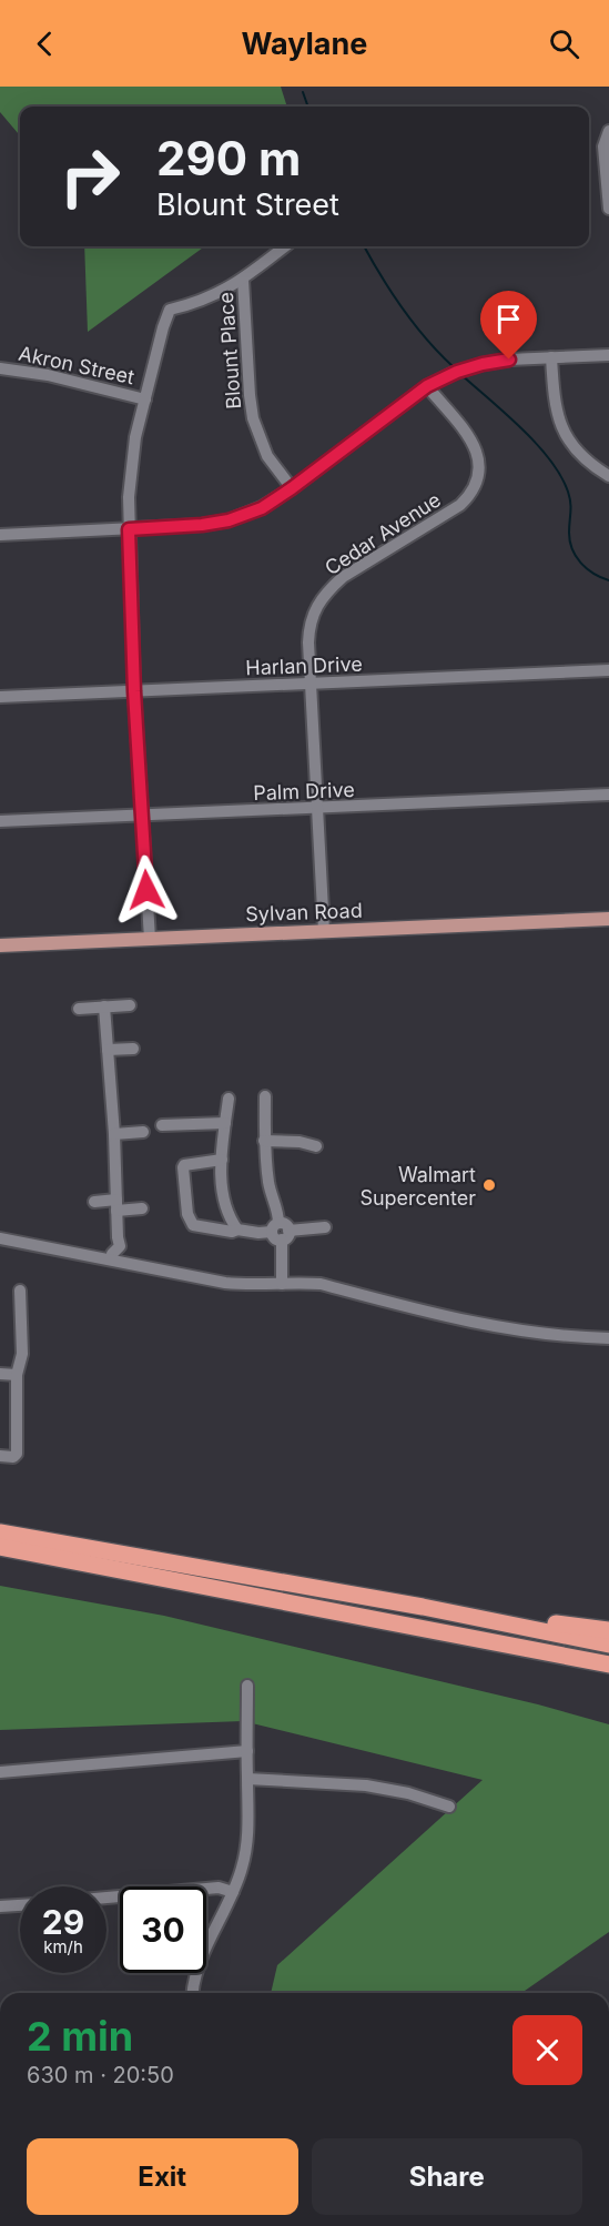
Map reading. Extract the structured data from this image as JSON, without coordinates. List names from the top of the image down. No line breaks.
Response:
{"streets":{"main road":["Sylvan Road"],"street":["Blount Place","Akron Street","Cedar Avenue","Harlan Drive","Palm Drive"]},"crossings":[["Cedar Avenue","Harlan Drive"],["Cedar Avenue","Palm Drive"],["Cedar Avenue","Sylvan Road"]],"places":["Walmart Supercenter"],"page":{"header":"Waylane","turn":["290 m","Blount Street"],"speed":"29 km/h","limit":"30","heading":["2 min","630 m · 20:50"],"buttons":["Exit","Share"]}}
